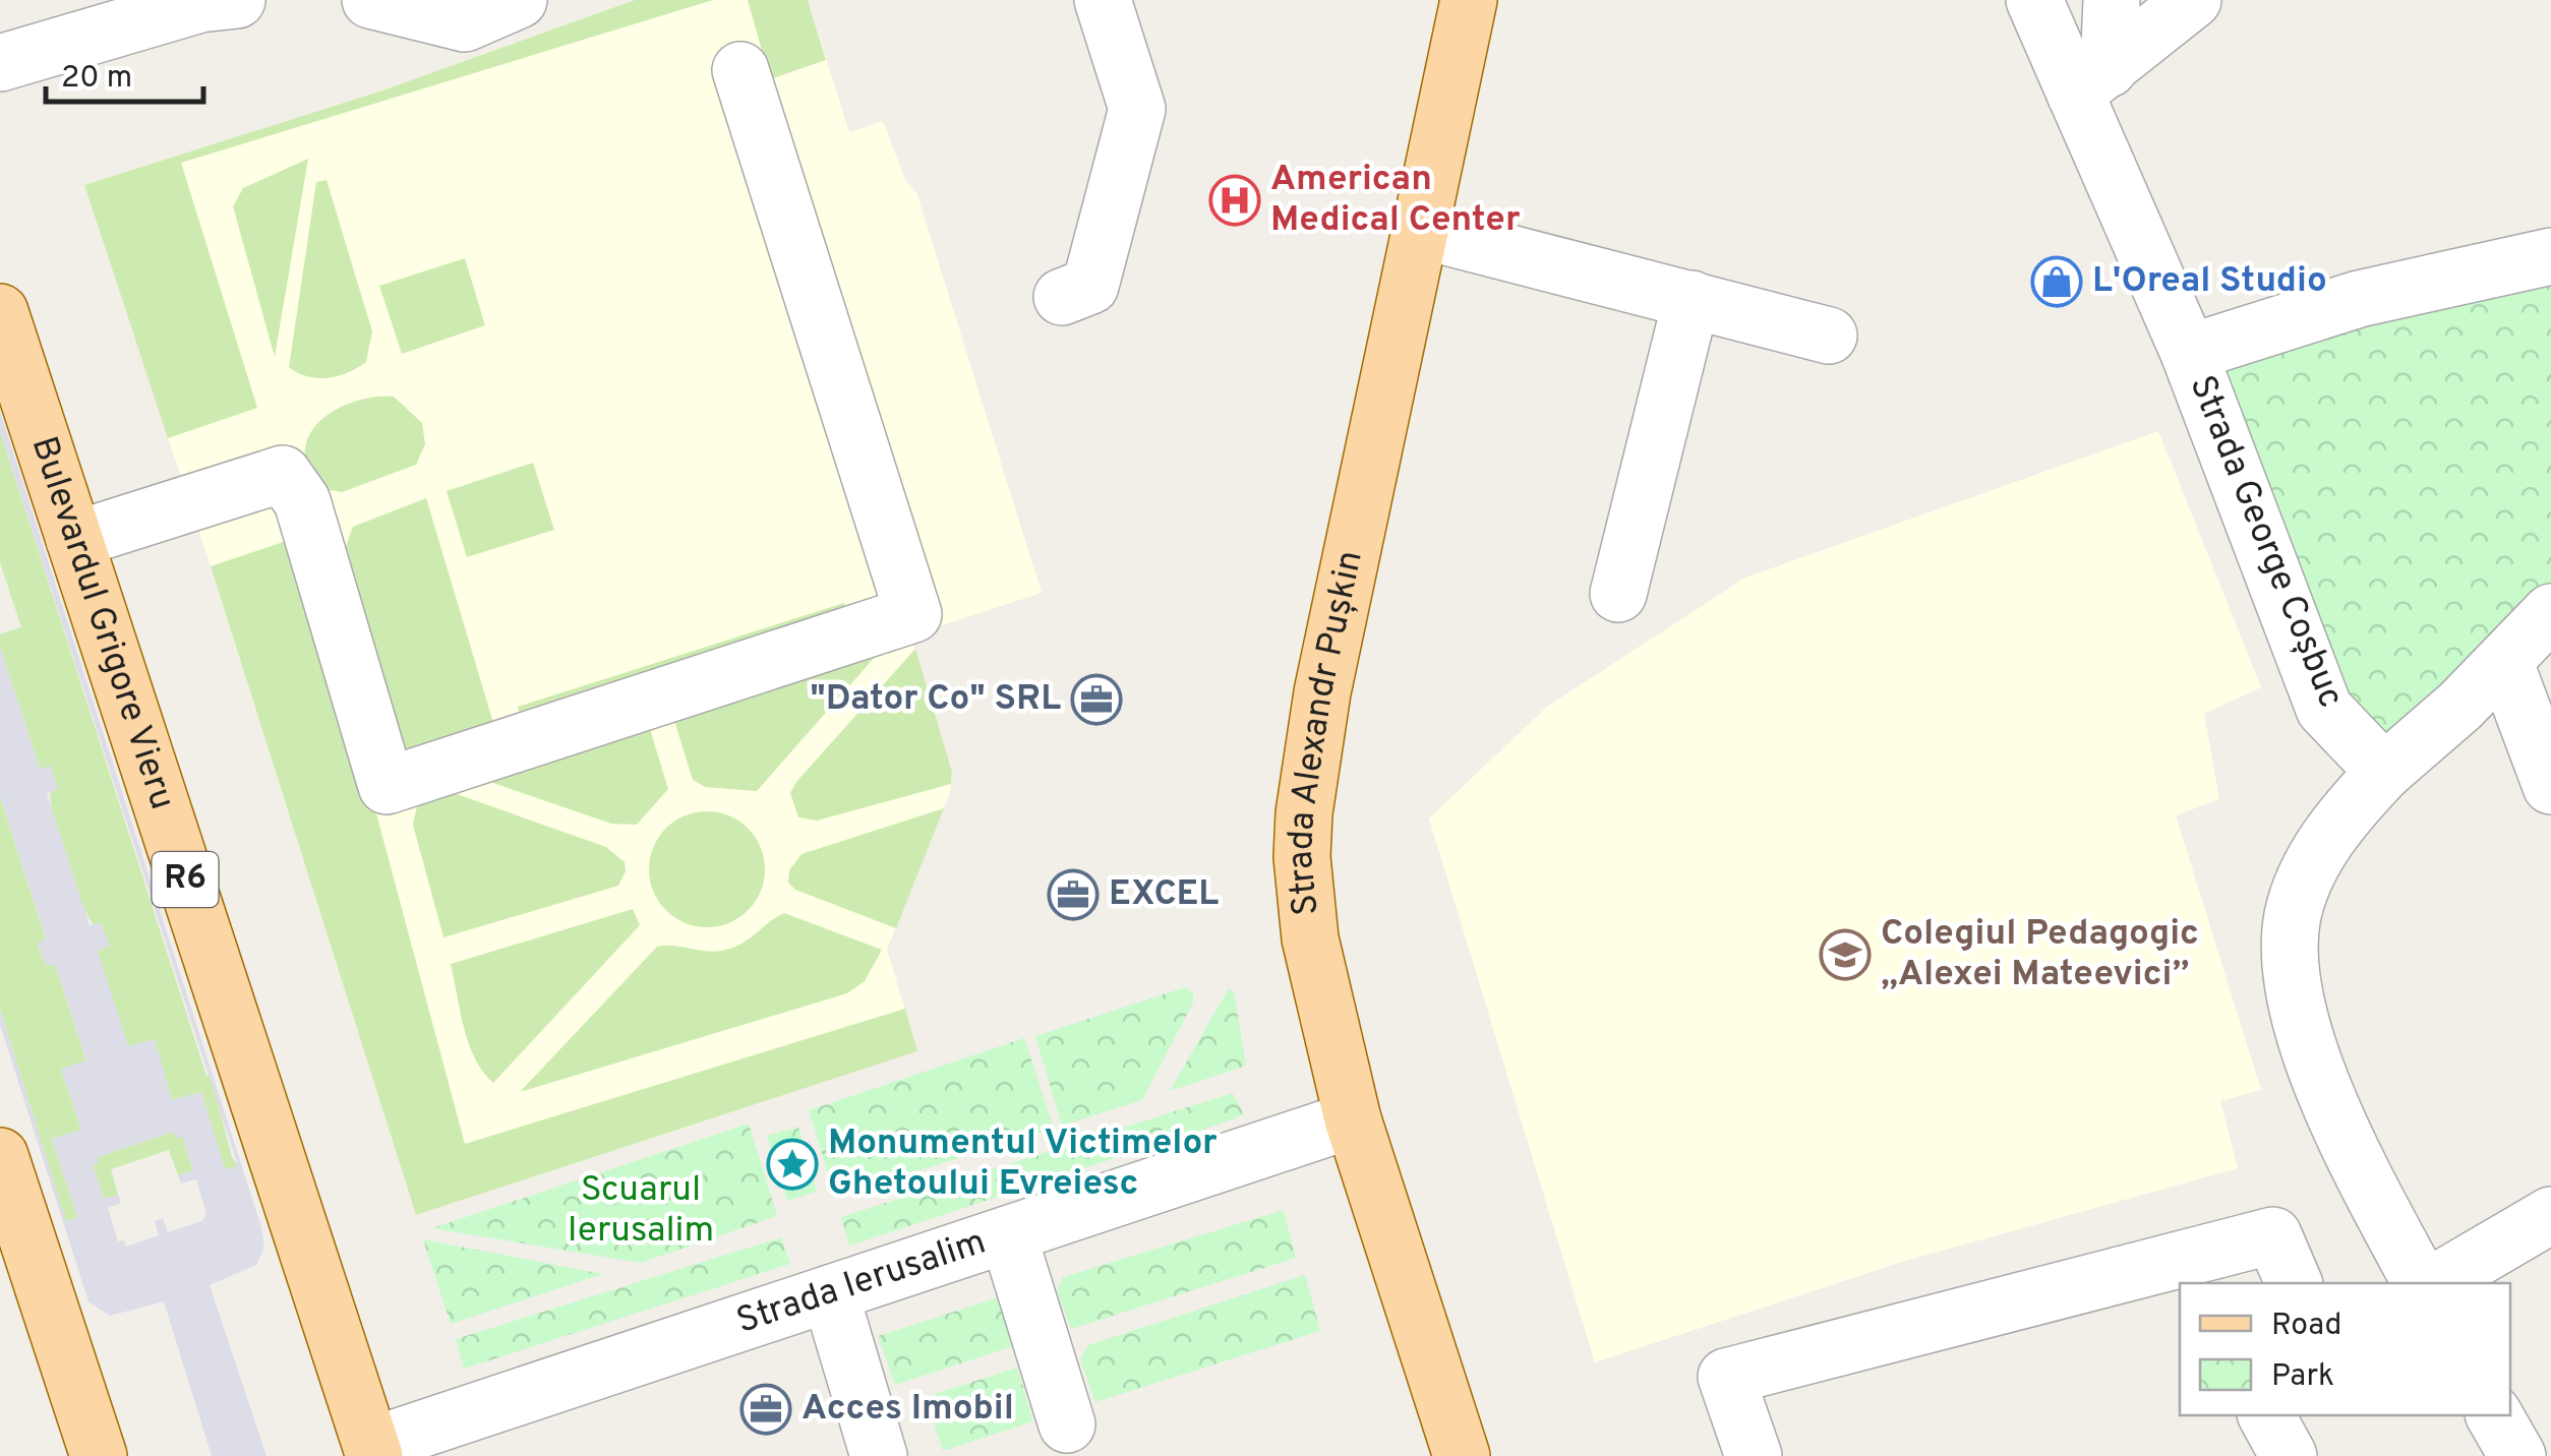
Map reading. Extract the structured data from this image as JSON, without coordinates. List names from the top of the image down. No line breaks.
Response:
{"streets":{"main road":["Bulevardul Grigore Vieru","Strada Alexandr Pușkin","R6"],"street":["Strada George Coșbuc","Strada Ierusalim"]},"crossings":[["Bulevardul Grigore Vieru","Strada Ierusalim"],["Strada Alexandr Pușkin","Strada Ierusalim"]],"parks":["Scuarul Ierusalim"],"places":{"hospital":["American Medical Center"],"shop":["L'Oreal Studio"],"office":["\"Dator Co\" SRL","EXCEL","Acces Imobil"],"school or university":["Colegiul Pedagogic „Alexei Mateevici”"],"place":["Monumentul Victimelor Ghetoului Evreiesc"]},"legend":["Road","Park"],"scale_bar":"20 m"}
